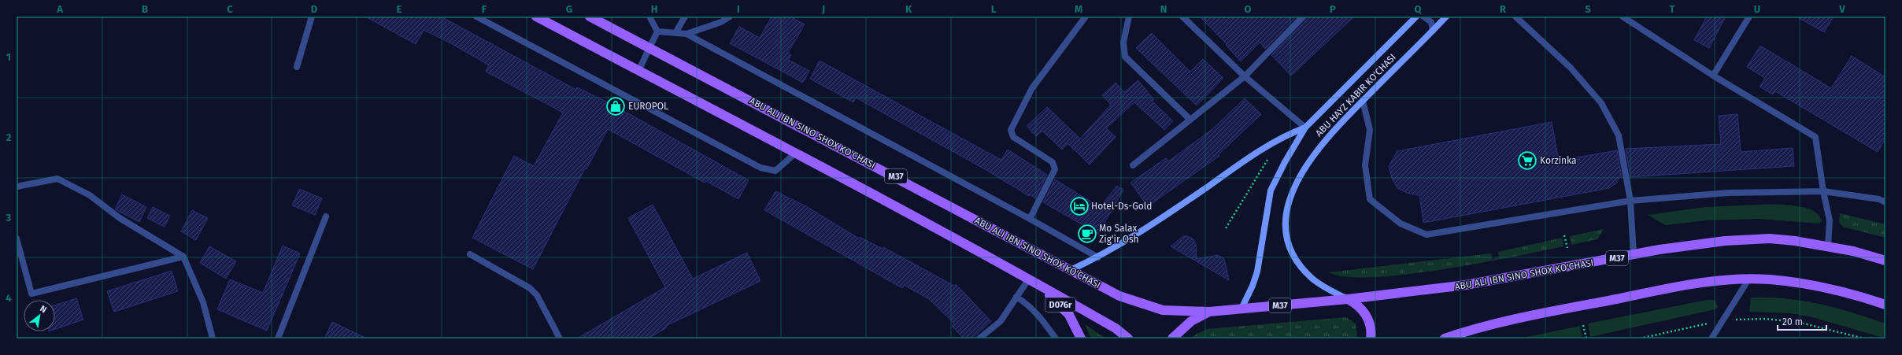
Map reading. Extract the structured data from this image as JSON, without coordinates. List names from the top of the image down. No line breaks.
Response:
{"streets":{"main road":["ABU HAYZ KABIR KO'CHASI","ABU ALI IBN SINO SHOX KO'CHASI","M37","D076r"]},"crossings":[["ABU HAYZ KABIR KO'CHASI","ABU ALI IBN SINO SHOX KO'CHASI"],["ABU HAYZ KABIR KO'CHASI","M37"],["ABU ALI IBN SINO SHOX KO'CHASI","M37"]],"places":{"shop":["EUROPOL"],"supermarket":["Korzinka"],"hotel":["Hotel-Ds-Gold"],"cafe":["Mo Salax Zig'ir Osh"]},"scale_bar":"20 m","north":"top right","grid":{"columns":["A","B","C","D","E","F","G","H","I","J","K","L","M","N","O","P","Q","R","S","T","U","V"],"rows":["1","2","3","4"]}}
